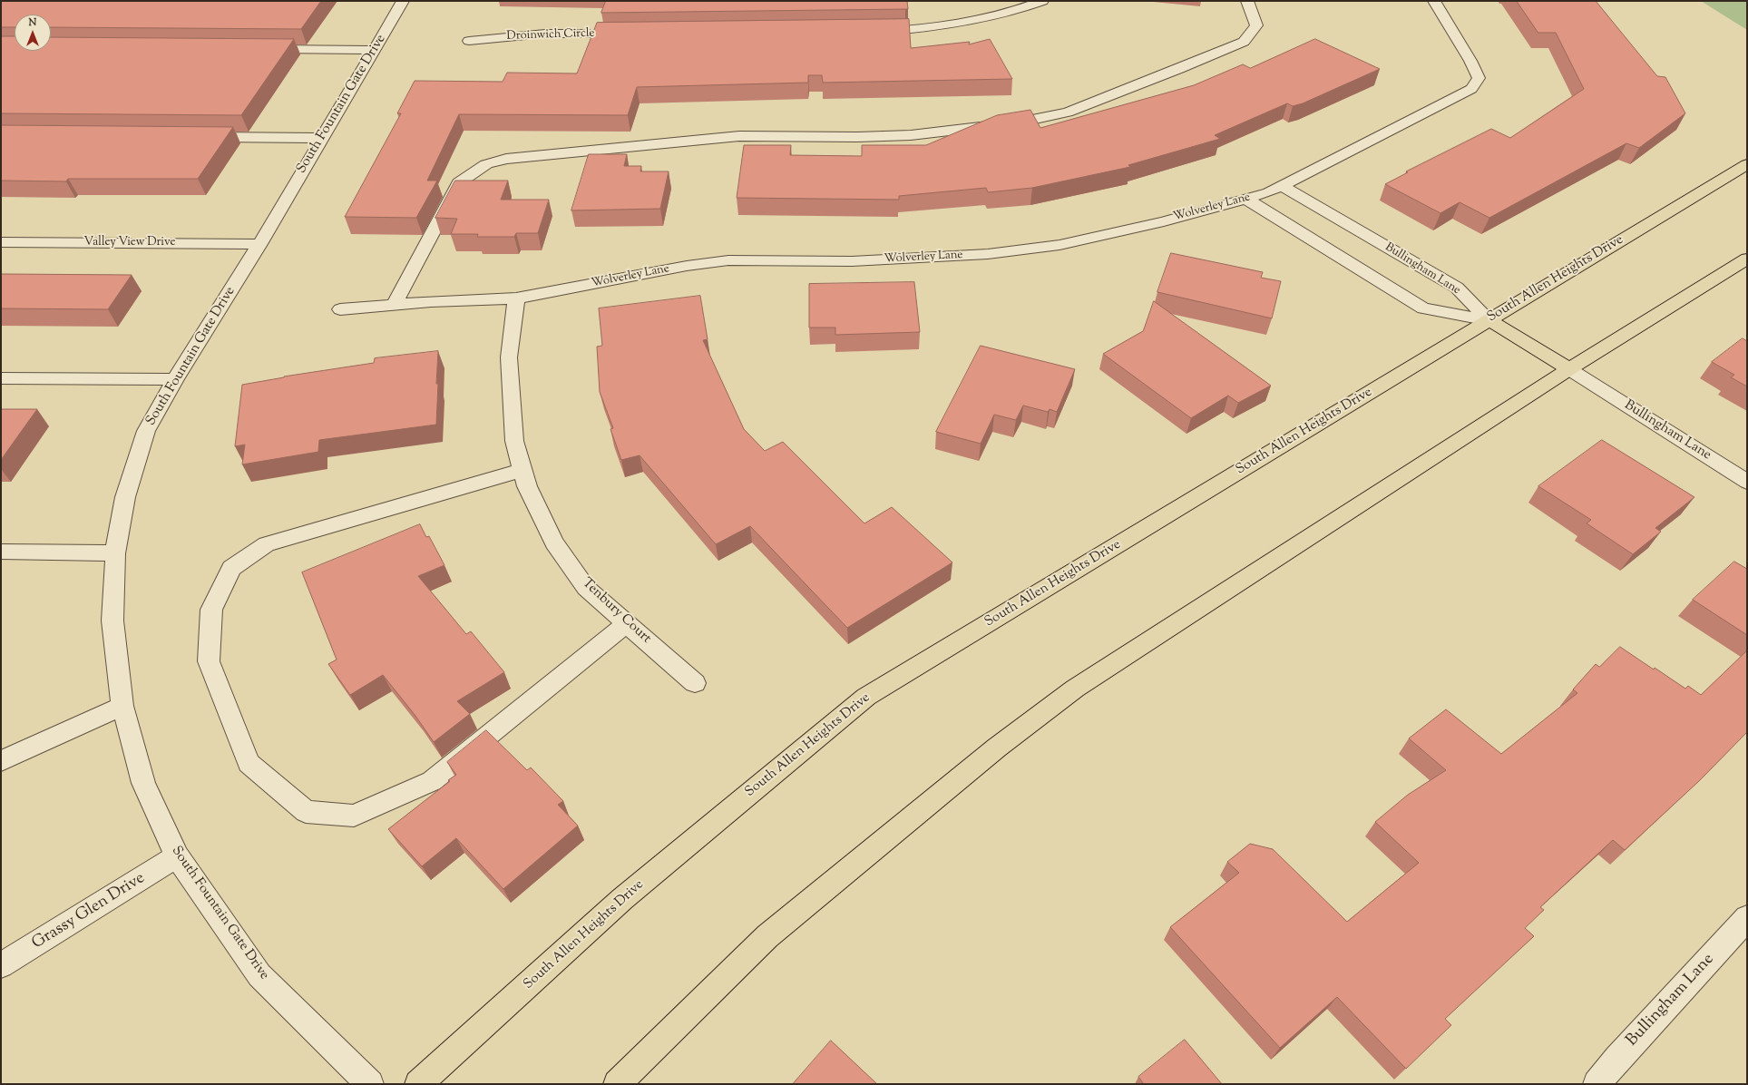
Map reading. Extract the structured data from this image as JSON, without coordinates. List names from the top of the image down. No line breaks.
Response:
{"streets":{"main road":["South Allen Heights Drive"],"street":["Droinwich Circle","South Fountain Gate Drive","Wolverley Lane","Valley View Drive","Bullingham Lane","Tenbury Court","Grassy Glen Drive"]},"crossings":[["South Fountain Gate Drive","Valley View Drive"],["South Fountain Gate Drive","Grassy Glen Drive"],["Wolverley Lane","Bullingham Lane"],["Wolverley Lane","Tenbury Court"],["Bullingham Lane","South Allen Heights Drive"]],"north":"top"}
